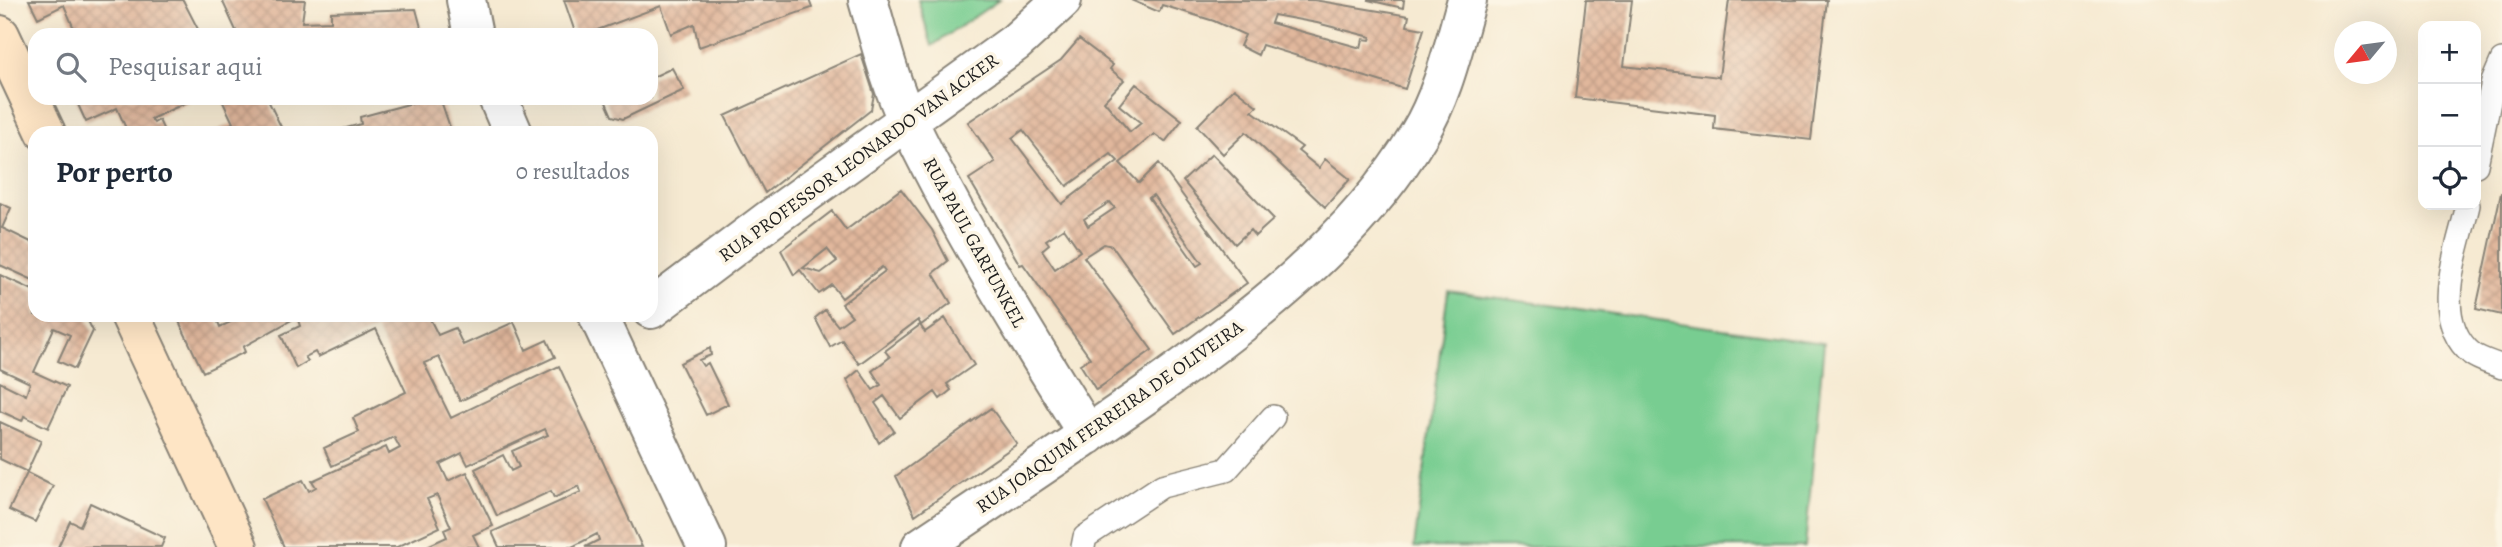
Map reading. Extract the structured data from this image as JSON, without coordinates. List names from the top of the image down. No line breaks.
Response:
{"streets":{"street":["RUA PROFESSOR LEONARDO VAN ACKER","RUA PAUL GARFUNKEL","RUA JOAQUIM FERREIRA DE OLIVEIRA"]},"crossings":[["RUA PROFESSOR LEONARDO VAN ACKER","RUA PAUL GARFUNKEL"],["RUA PAUL GARFUNKEL","RUA JOAQUIM FERREIRA DE OLIVEIRA"]],"north":"bottom left","page":{"map_buttons":["+","−"],"search":"Pesquisar aqui","heading":["Por perto","0 resultados"]}}
